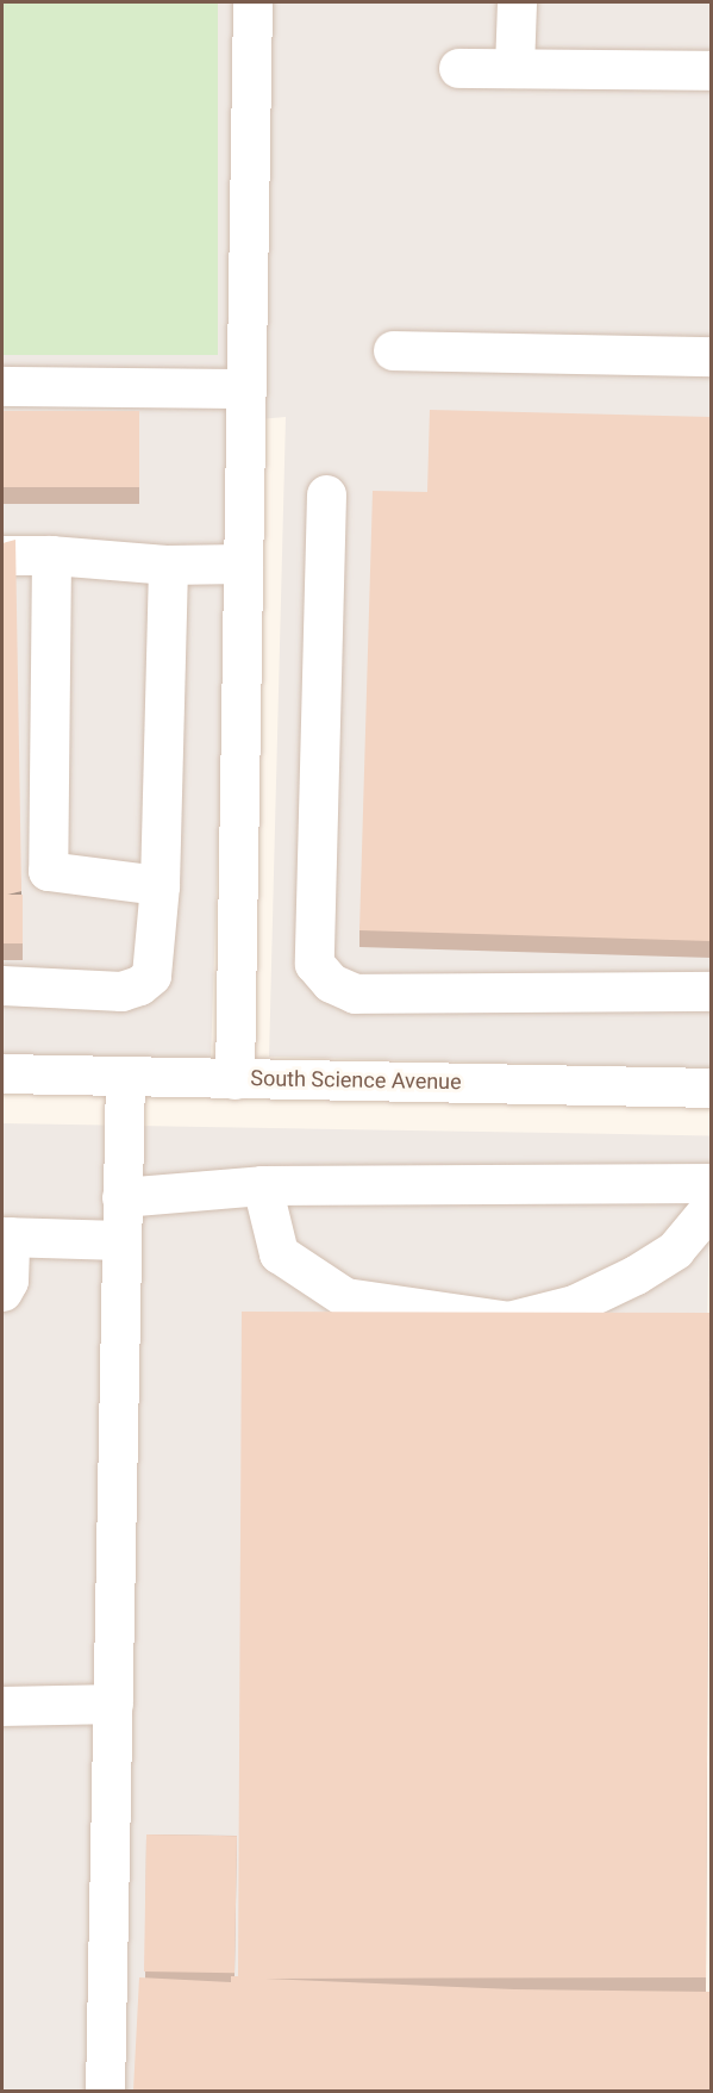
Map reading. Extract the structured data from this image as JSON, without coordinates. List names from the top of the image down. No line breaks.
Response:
{"streets":{"street":["South Science Avenue"]}}
